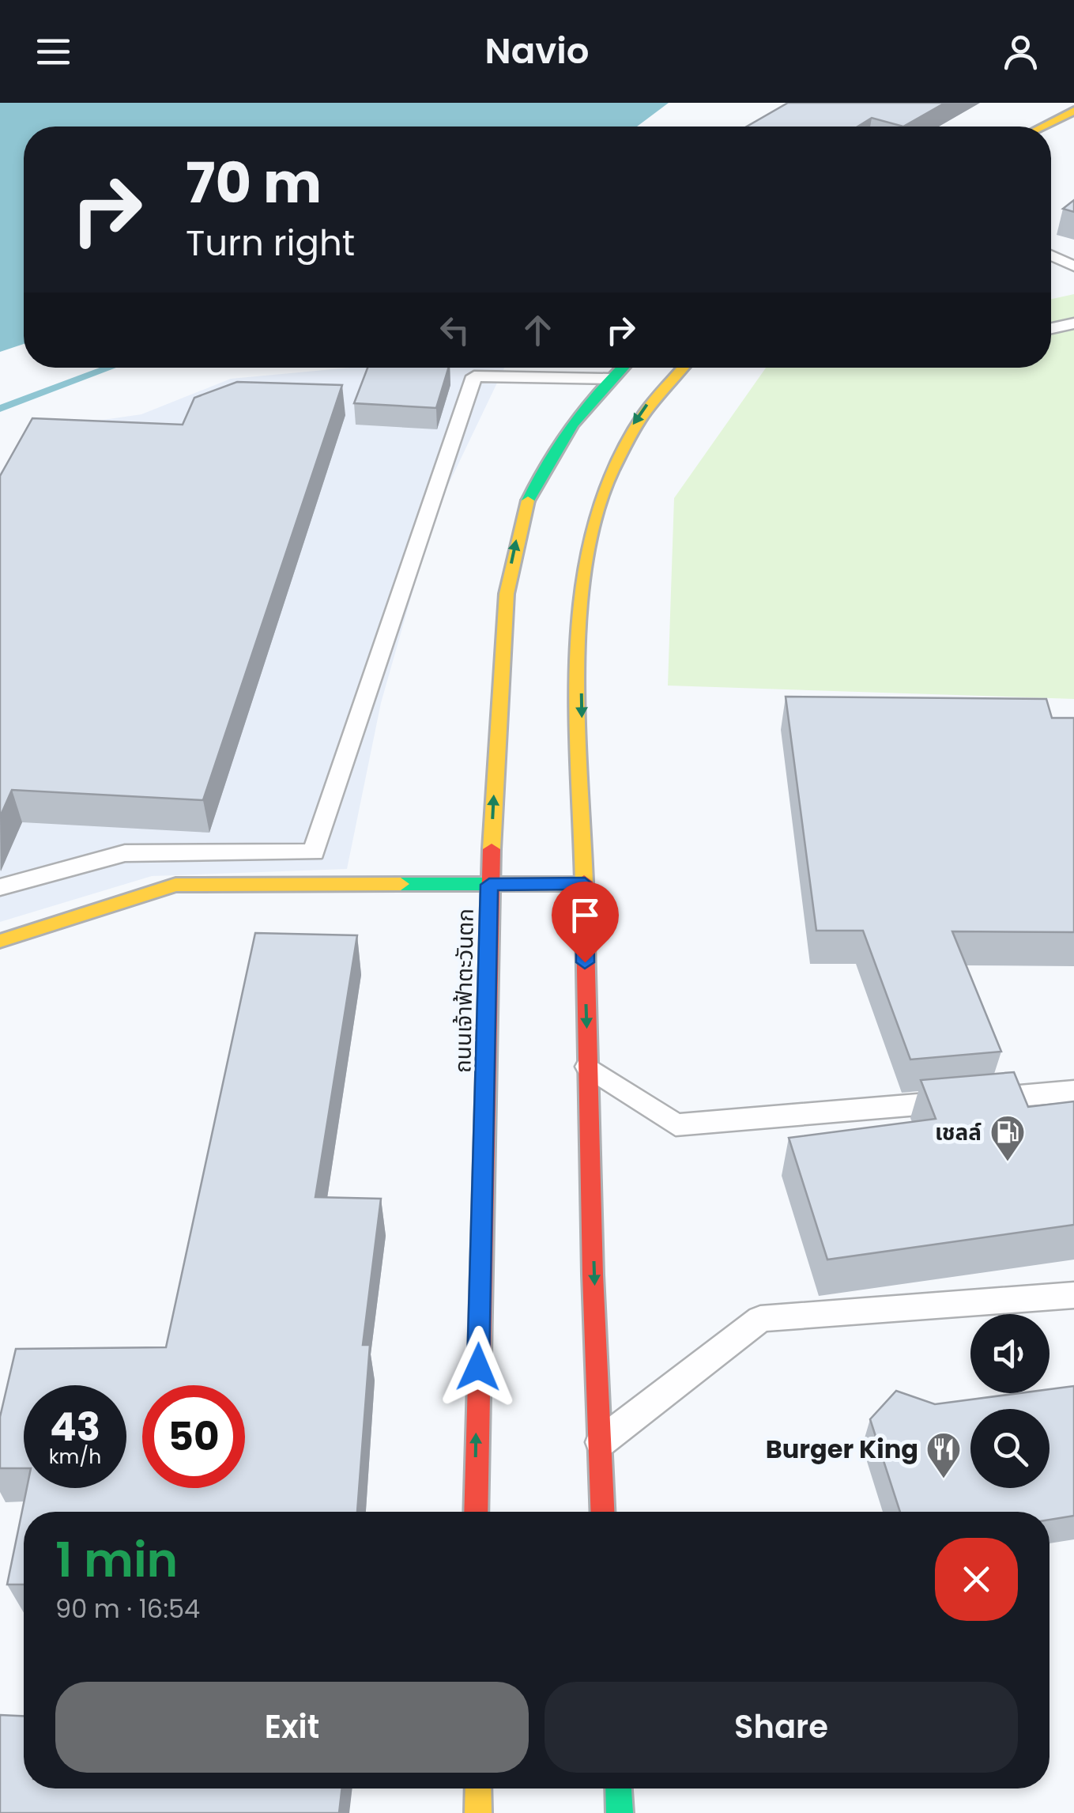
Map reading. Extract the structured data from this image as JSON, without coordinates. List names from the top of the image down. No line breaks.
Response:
{"streets":{"main road":["ถนนเจ้าฟ้าตะวันตก"]},"places":{"fuel station":["เชลล์"],"restaurant":["Burger King"]},"page":{"header":"Navio","turn":["70 m","Turn right"],"speed":"43 km/h","limit":"50","heading":["1 min","90 m · 16:54"],"buttons":["Exit","Share"]}}
